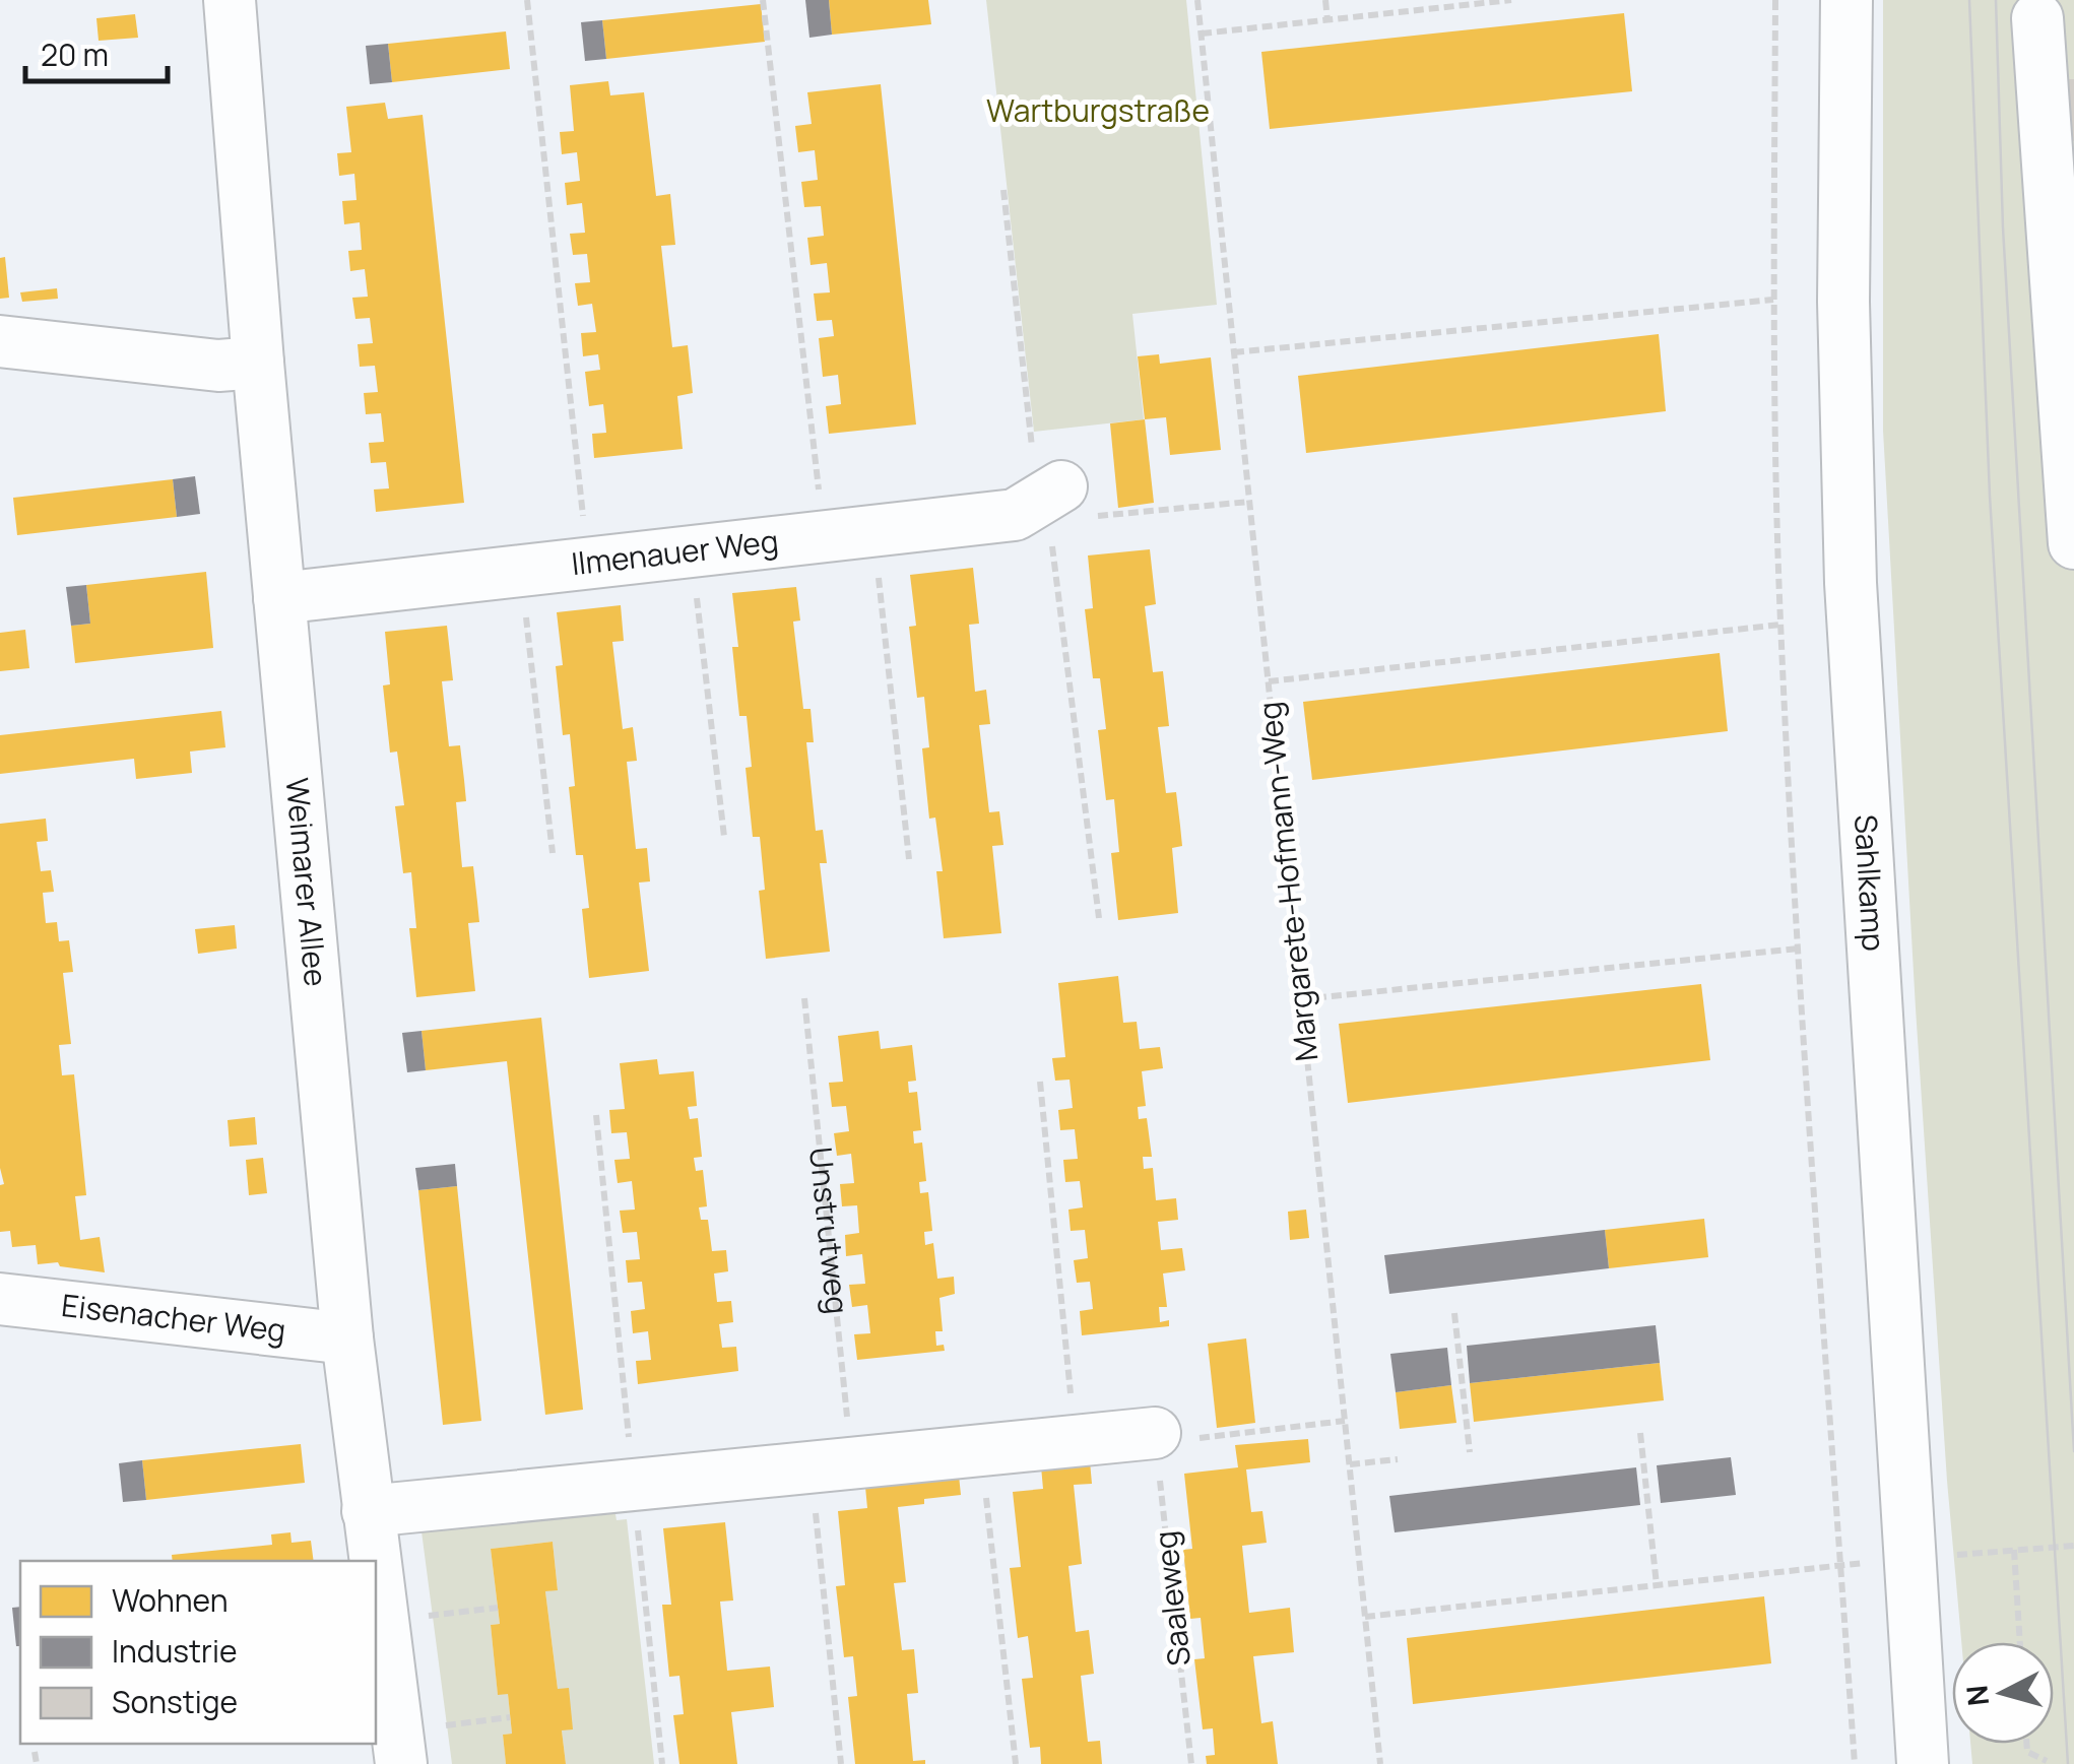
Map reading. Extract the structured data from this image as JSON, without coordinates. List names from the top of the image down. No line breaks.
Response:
{"streets":{"street":["Ilmenauer Weg","Weimarer Allee","Sahlkamp","Eisenacher Weg"],"path":["Margarete-Hofmann-Weg","Unstrutweg","Saaleweg"]},"crossings":[["Ilmenauer Weg","Weimarer Allee"],["Weimarer Allee","Eisenacher Weg"]],"parks":["Wartburgstraße"],"legend":["Wohnen","Industrie","Sonstige"],"scale_bar":"20 m","north":"left"}
